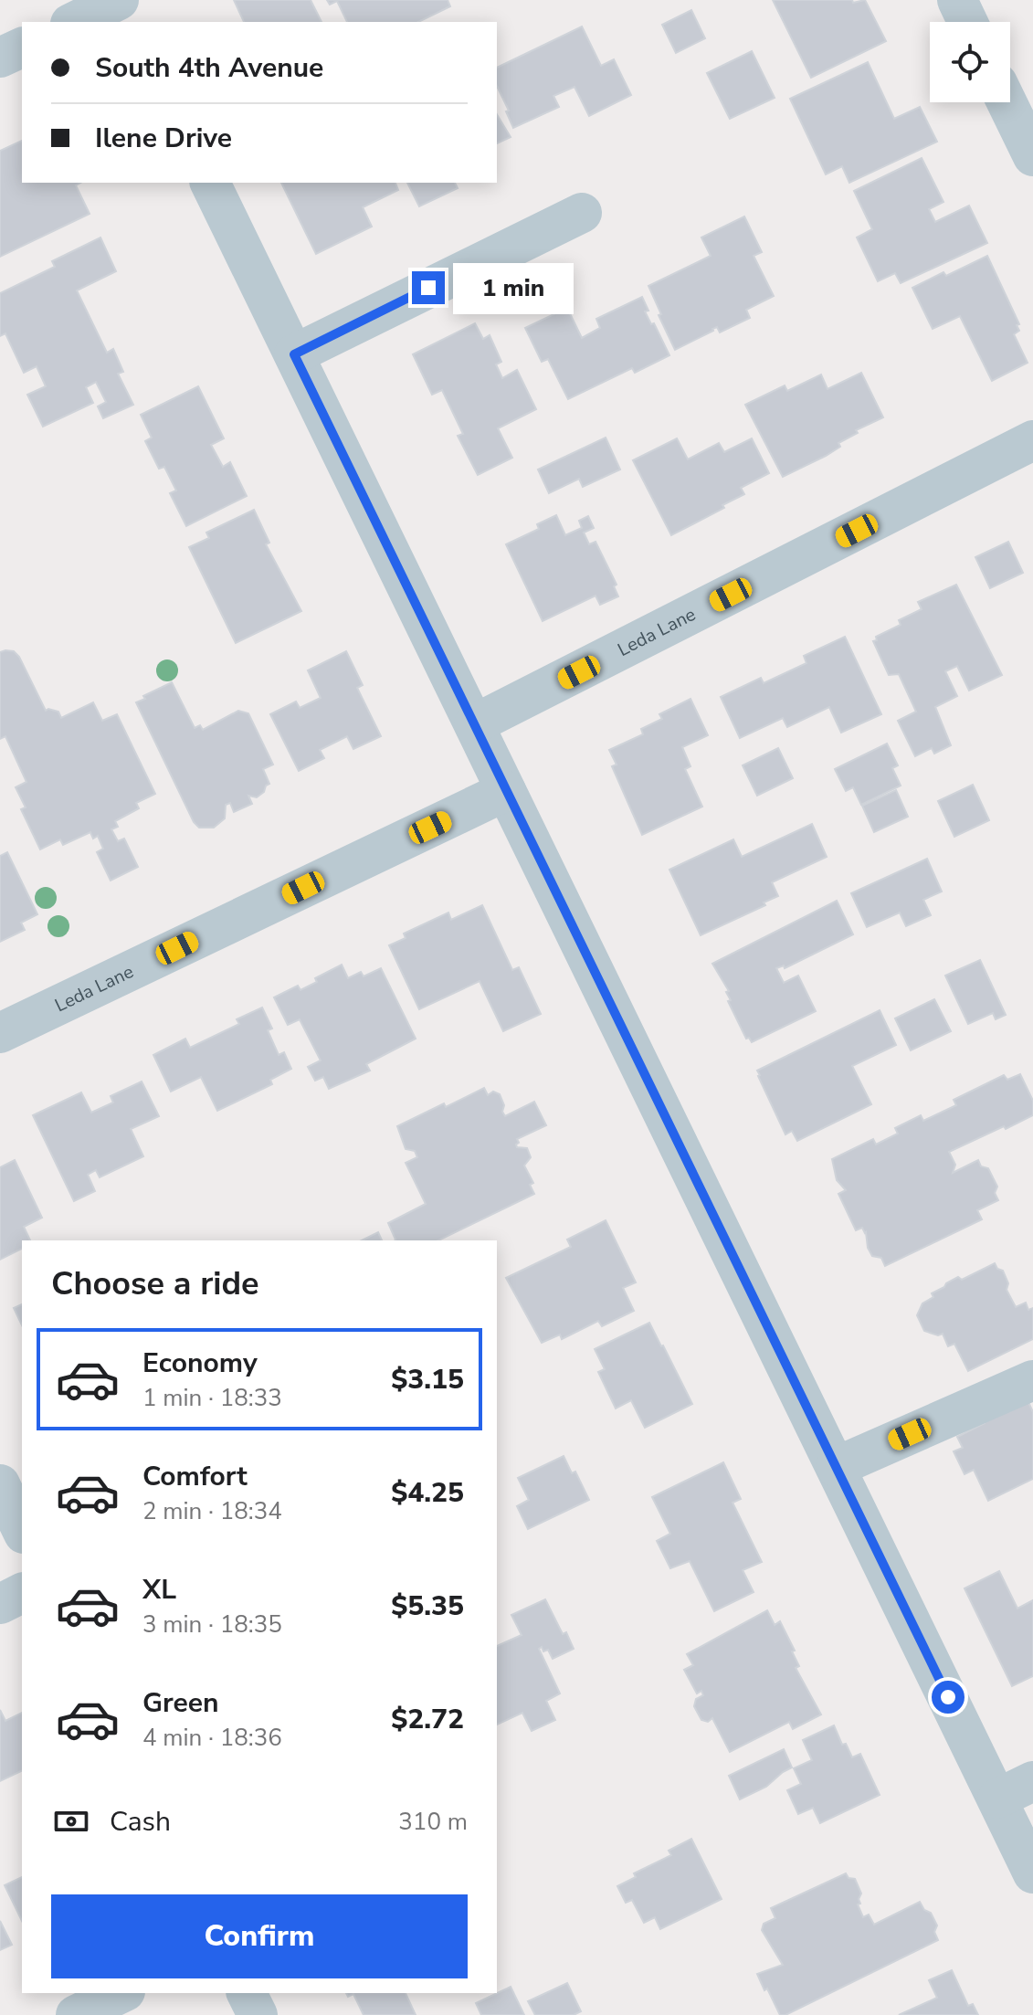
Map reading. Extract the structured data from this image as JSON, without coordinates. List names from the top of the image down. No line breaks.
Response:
{"streets":{"street":["Leda Lane"]},"page":{"banner":["South 4th Avenue","Ilene Drive"],"bubble":"1 min","heading":"Choose a ride","list":[{"name":"Economy","note":"1 min · 18:33","value":"$3.15"},{"name":"Comfort","note":"2 min · 18:34","value":"$4.25"},{"name":"XL","note":"3 min · 18:35","value":"$5.35"},{"name":"Green","note":"4 min · 18:36","value":"$2.72"}],"pay":["Cash","310 m"],"buttons":"Confirm"}}
